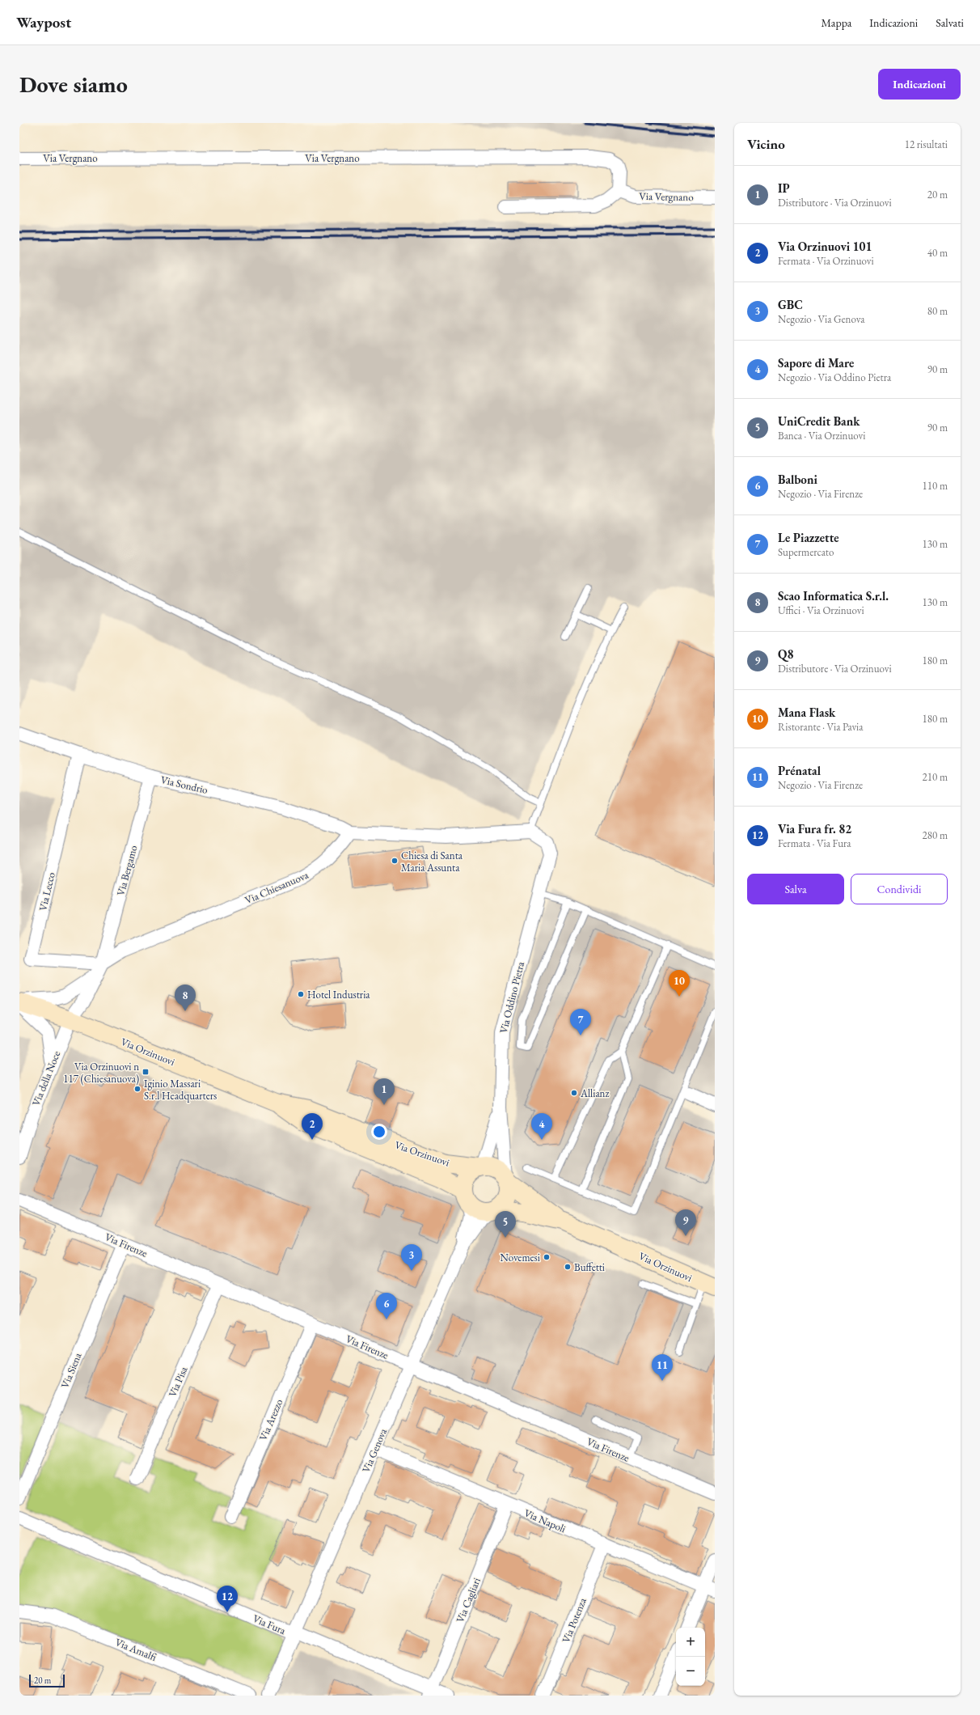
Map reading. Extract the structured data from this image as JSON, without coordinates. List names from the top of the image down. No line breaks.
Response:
{"streets":{"main road":["Via Orzinuovi"],"street":["Via Vergnano","Via Sondrio","Via Bergamo","Via Chiesanuova","Via Lecco","Via Oddino Pietra","Via della Noce","Via Firenze","Via Siena","Via Pisa","Via Arezzo","Via Genova","Via Napoli","Via Cagliari","Via Potenza","Via Fura","Via Amalfi"]},"crossings":[["Via Sondrio","Via Bergamo"],["Via Sondrio","Via Chiesanuova"],["Via Sondrio","Via Lecco"],["Via Bergamo","Via Chiesanuova"],["Via Bergamo","Via Lecco"],["Via Chiesanuova","Via Lecco"],["Via Chiesanuova","Via Orzinuovi"],["Via Oddino Pietra","Via Orzinuovi"],["Via Oddino Pietra","Via Genova"],["Via Orzinuovi","Via della Noce"],["Via Orzinuovi","Via Genova"],["Via Firenze","Via Siena"],["Via Firenze","Via Pisa"],["Via Firenze","Via Arezzo"],["Via Firenze","Via Genova"],["Via Genova","Via Napoli"],["Via Genova","Via Fura"],["Via Napoli","Via Cagliari"],["Via Napoli","Via Potenza"],["Via Cagliari","Via Fura"]],"places":{"other":["Chiesa di Santa Maria Assunta","Hotel Industria","Iginio Massari S.r.l Headquarters","Allianz","Novemesi","Buffetti"],"transit":["Via Orzinuovi n 117 (Chiesanuova)"]},"scale_bar":"20 m","page":{"header":"Waypost","nav":["Mappa","Indicazioni","Salvati"],"buttons":["Indicazioni",["Salva","Condividi"]],"title":"Dove siamo","heading":["Vicino","12 risultati"],"list":[{"mark":"1","name":"IP","note":"Distributore · Via Orzinuovi","value":"20 m"},{"mark":"2","name":"Via Orzinuovi 101","note":"Fermata · Via Orzinuovi","value":"40 m"},{"mark":"3","name":"GBC","note":"Negozio · Via Genova","value":"80 m"},{"mark":"4","name":"Sapore di Mare","note":"Negozio · Via Oddino Pietra","value":"90 m"},{"mark":"5","name":"UniCredit Bank","note":"Banca · Via Orzinuovi","value":"90 m"},{"mark":"6","name":"Balboni","note":"Negozio · Via Firenze","value":"110 m"},{"mark":"7","name":"Le Piazzette","note":"Supermercato","value":"130 m"},{"mark":"8","name":"Scao Informatica S.r.l.","note":"Uffici · Via Orzinuovi","value":"130 m"},{"mark":"9","name":"Q8","note":"Distributore · Via Orzinuovi","value":"180 m"},{"mark":"10","name":"Mana Flask","note":"Ristorante · Via Pavia","value":"180 m"},{"mark":"11","name":"Prénatal","note":"Negozio · Via Firenze","value":"210 m"},{"mark":"12","name":"Via Fura fr. 82","note":"Fermata · Via Fura","value":"280 m"}],"pins":["10","8","7","1","2","4","9","5","3","6","11","12"],"map_buttons":["+","−"],"scale":"20 m"}}
